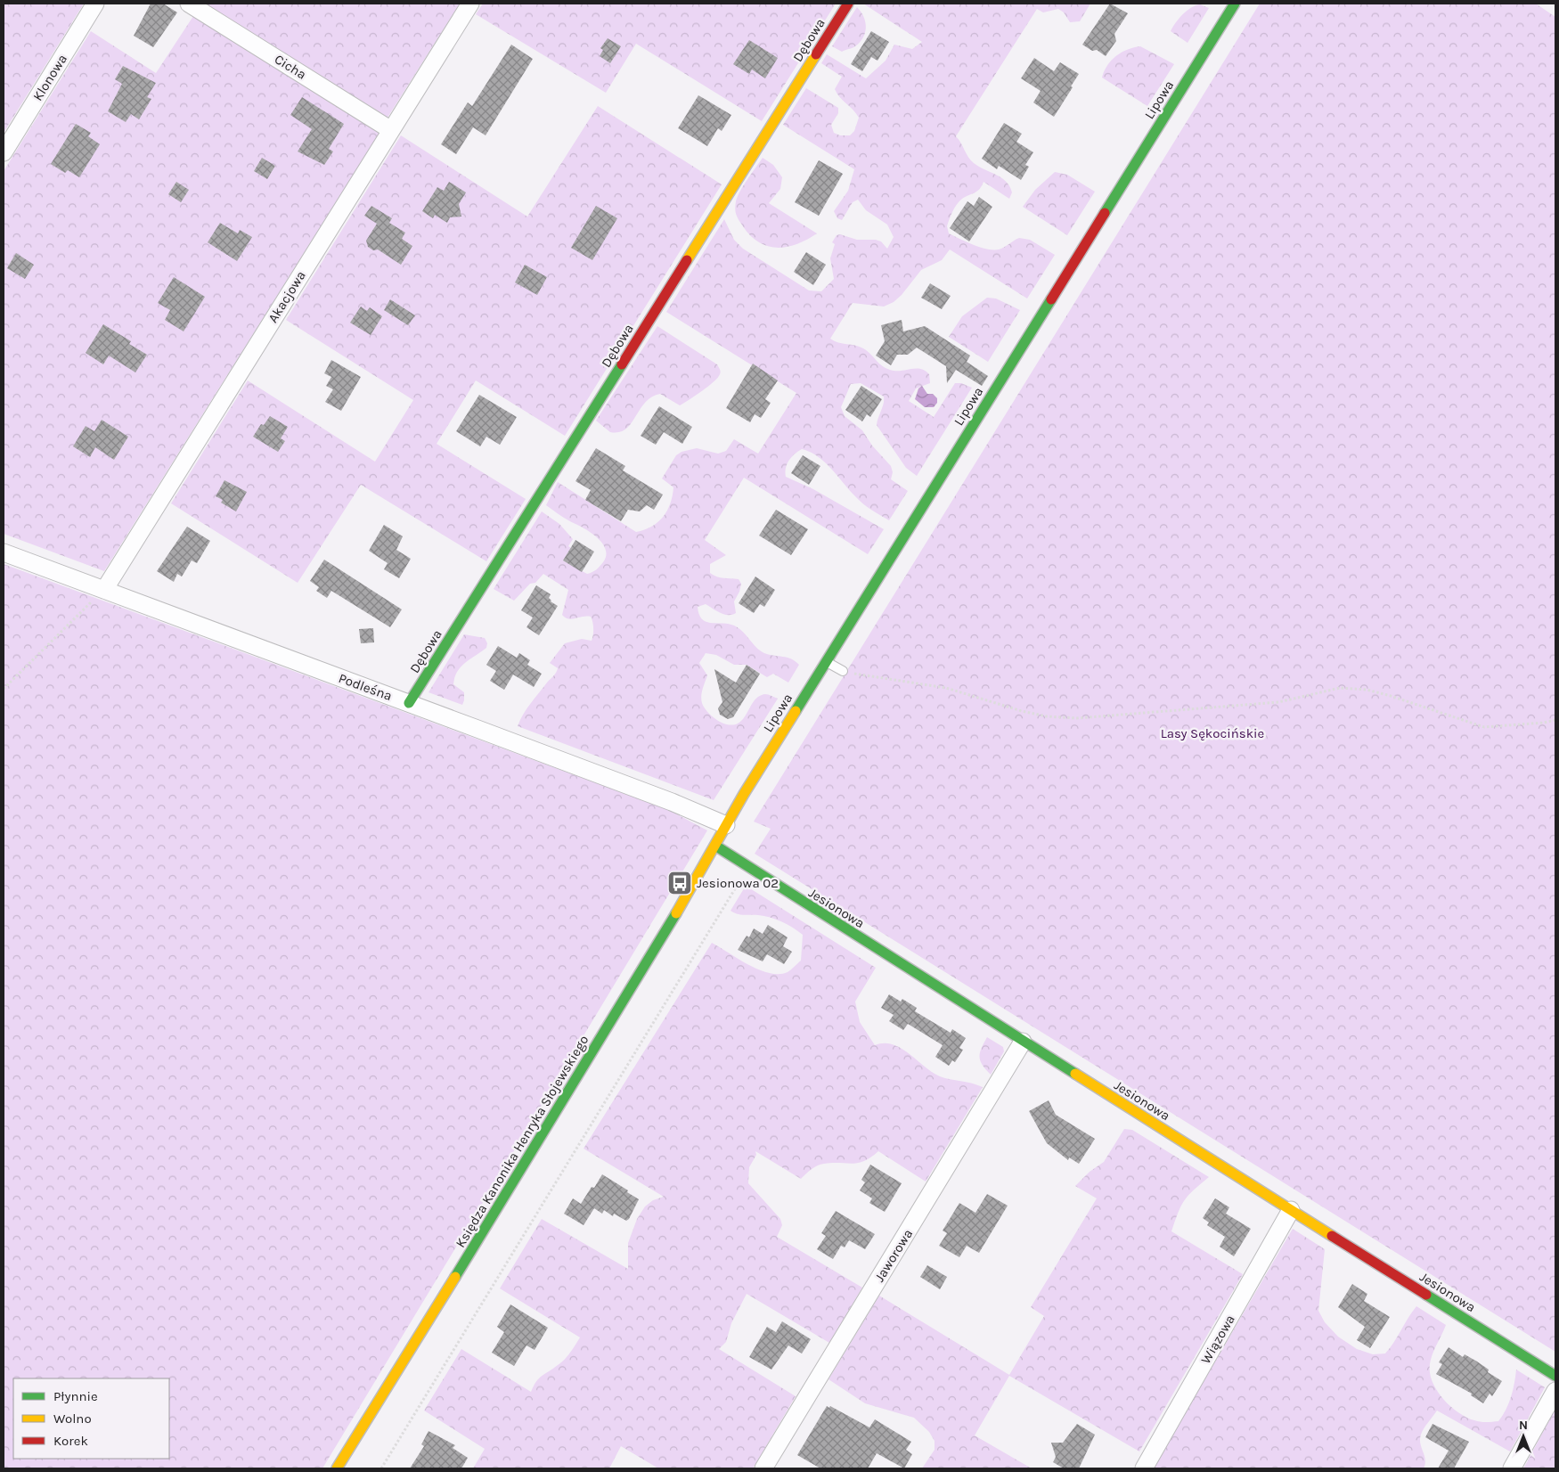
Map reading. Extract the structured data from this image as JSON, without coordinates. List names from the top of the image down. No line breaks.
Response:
{"streets":{"street":["Dębowa","Cicha","Klonowa","Lipowa","Akacjowa","Podleśna","Jesionowa","Księdza Kanonika Henryka Słojewskiego","Jaworowa","Wiązowa"]},"crossings":[["Dębowa","Podleśna"],["Cicha","Akacjowa"],["Lipowa","Podleśna"],["Lipowa","Księdza Kanonika Henryka Słojewskiego"],["Akacjowa","Podleśna"],["Podleśna","Księdza Kanonika Henryka Słojewskiego"],["Jesionowa","Księdza Kanonika Henryka Słojewskiego"],["Jesionowa","Jaworowa"],["Jesionowa","Wiązowa"]],"parks":["Lasy Sękocińskie"],"places":{"bus stop":["Jesionowa 02"]},"legend":["Płynnie","Wolno","Korek"],"north":"top"}
